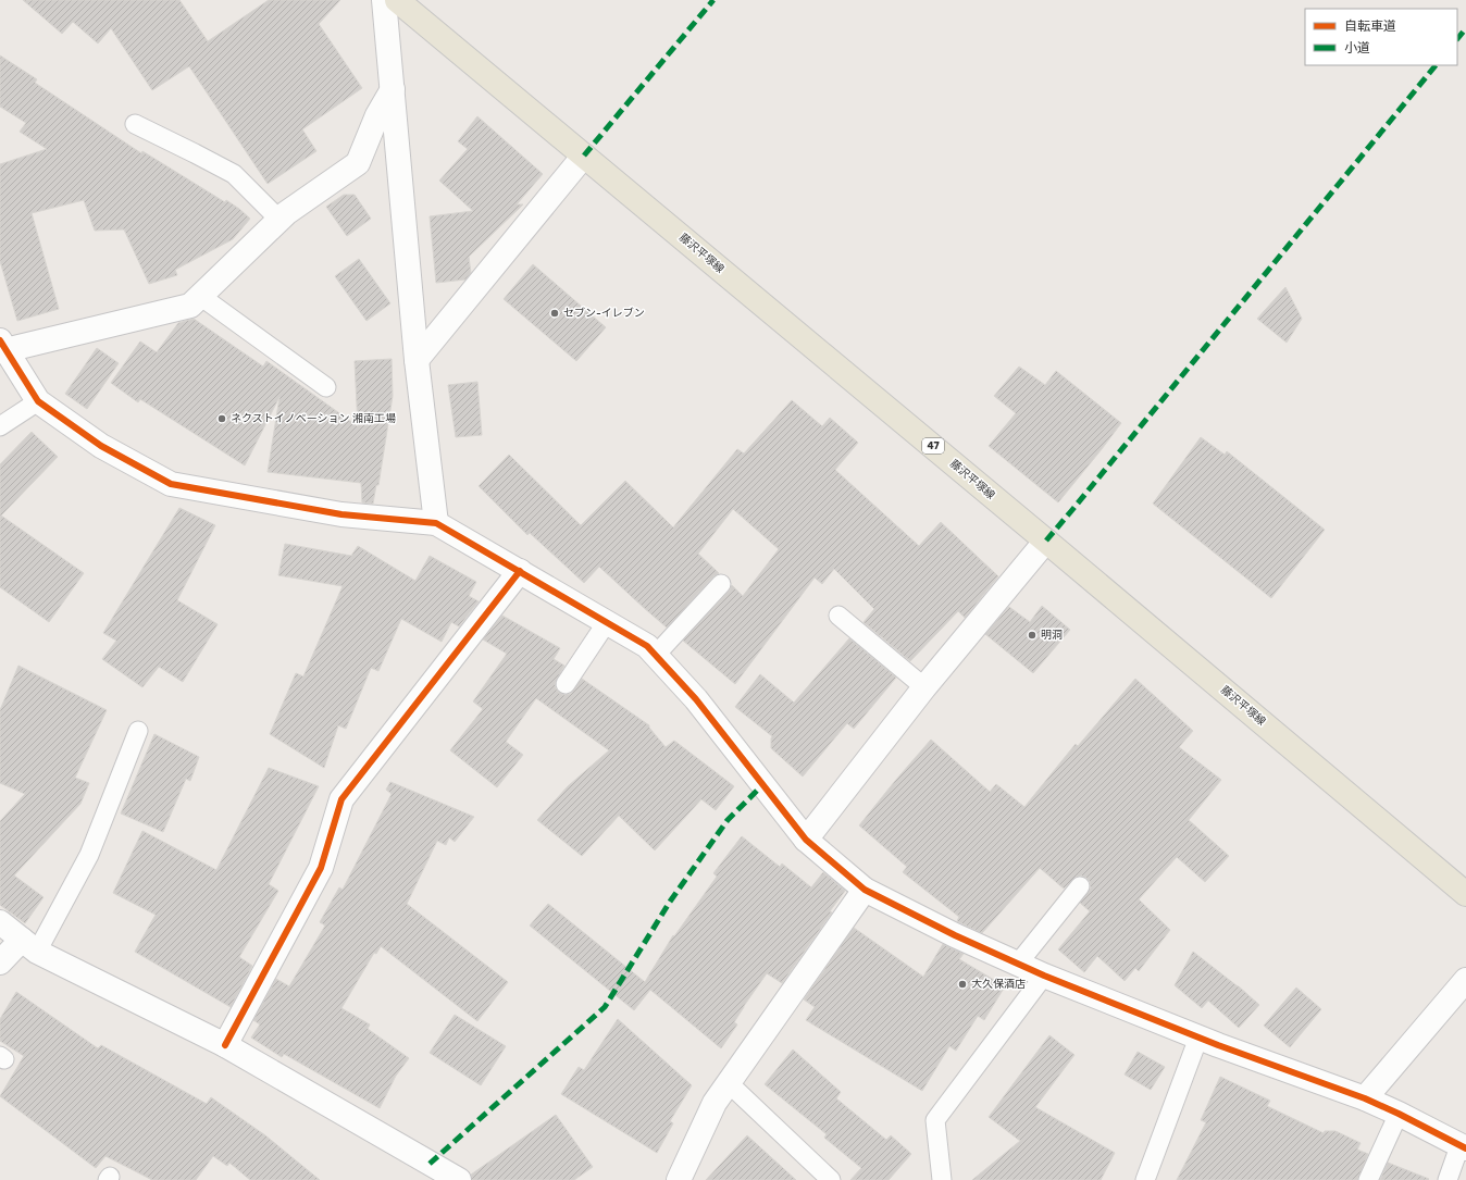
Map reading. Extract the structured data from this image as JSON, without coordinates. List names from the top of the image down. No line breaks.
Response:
{"streets":{"main road":["藤沢平塚線","47"]},"places":["セブン-イレブン","ネクストイノベーション 湘南工場","明洞","大久保酒店"],"legend":["自転車道","小道"]}
